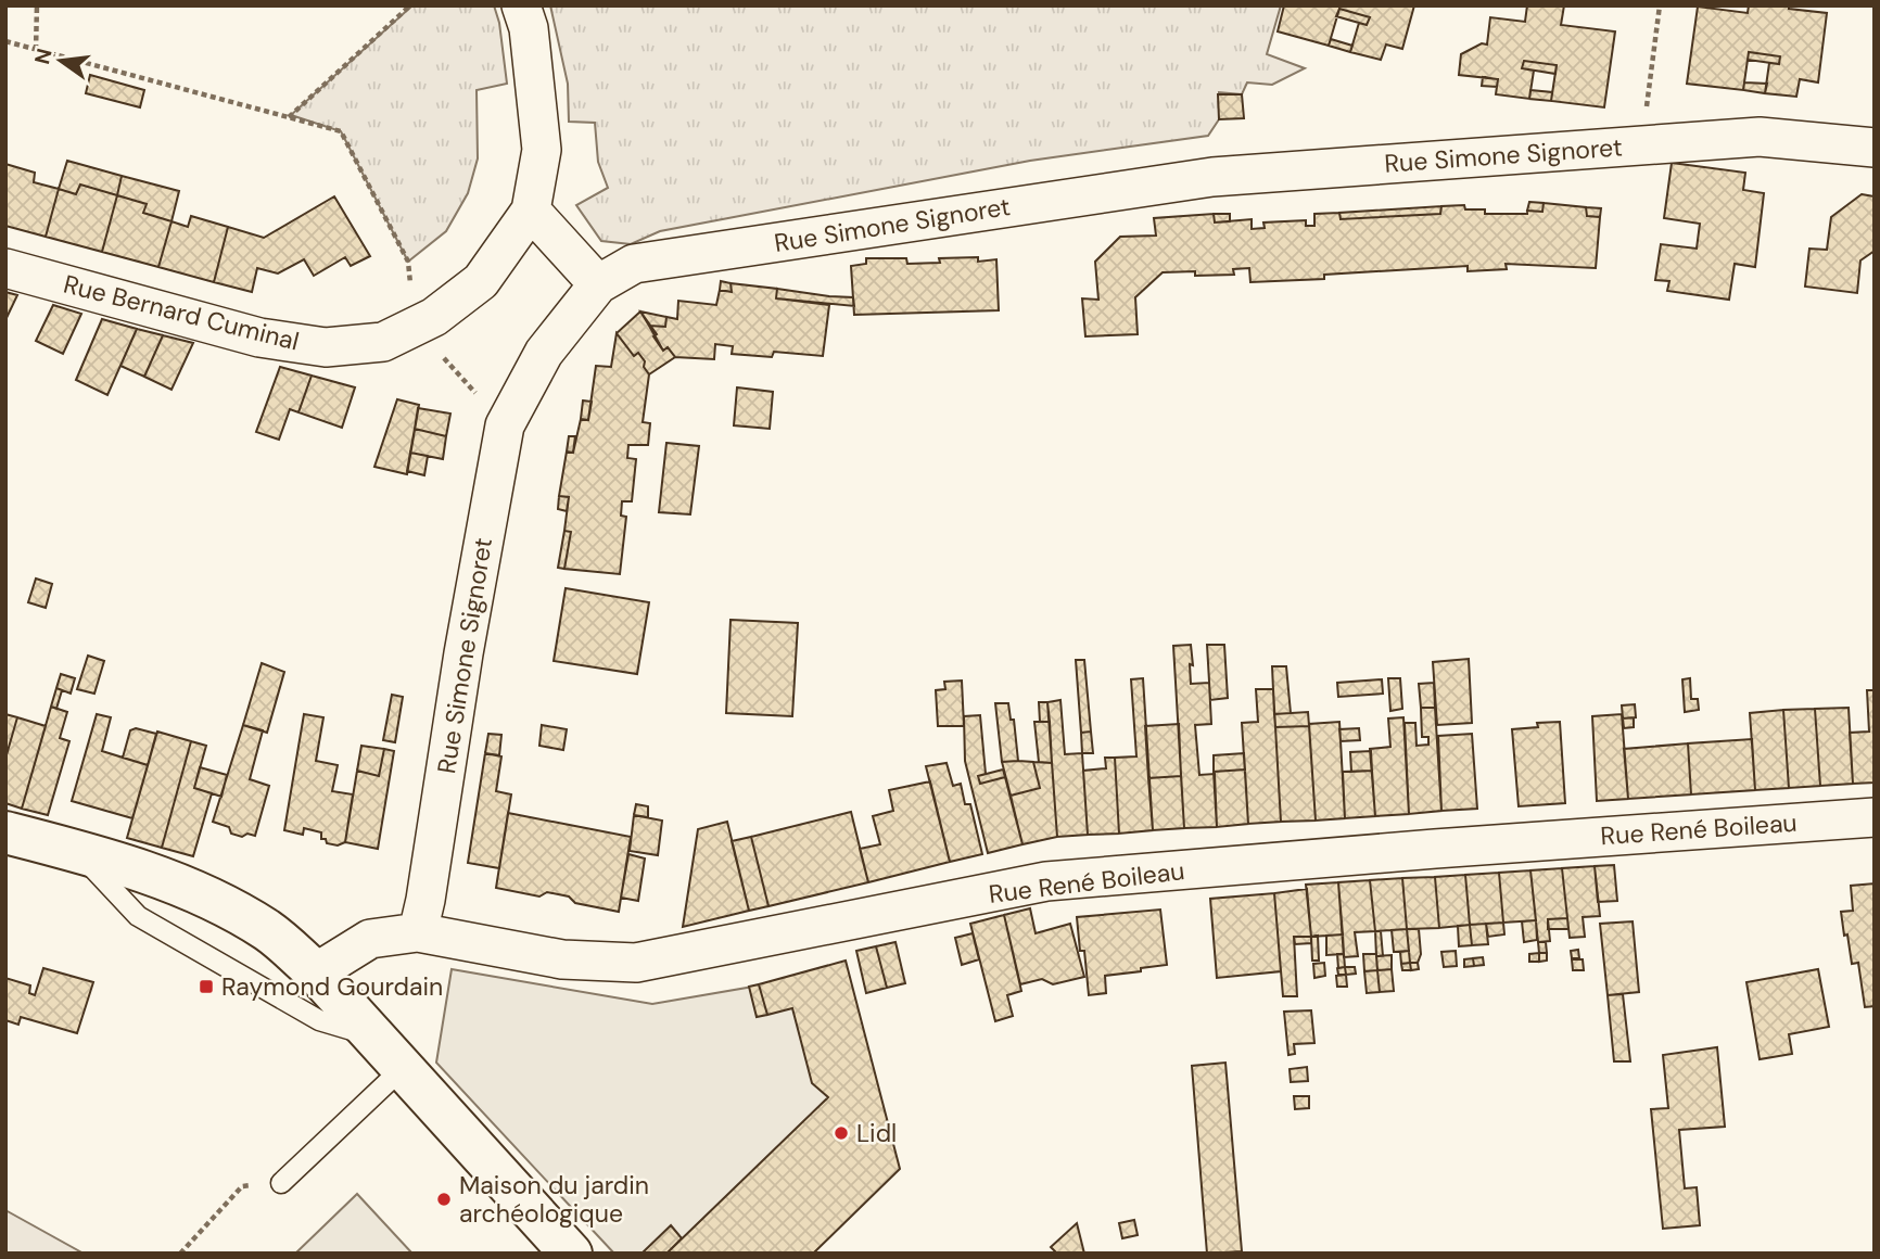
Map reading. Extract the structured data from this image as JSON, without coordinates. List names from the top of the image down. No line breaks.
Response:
{"streets":{"street":["Rue Simone Signoret","Rue Bernard Cuminal","Rue René Boileau"]},"crossings":[["Rue Simone Signoret","Rue René Boileau"]],"places":{"transit":["Raymond Gourdain"],"other":["Lidl","Maison du jardin archéologique"]},"north":"left"}
